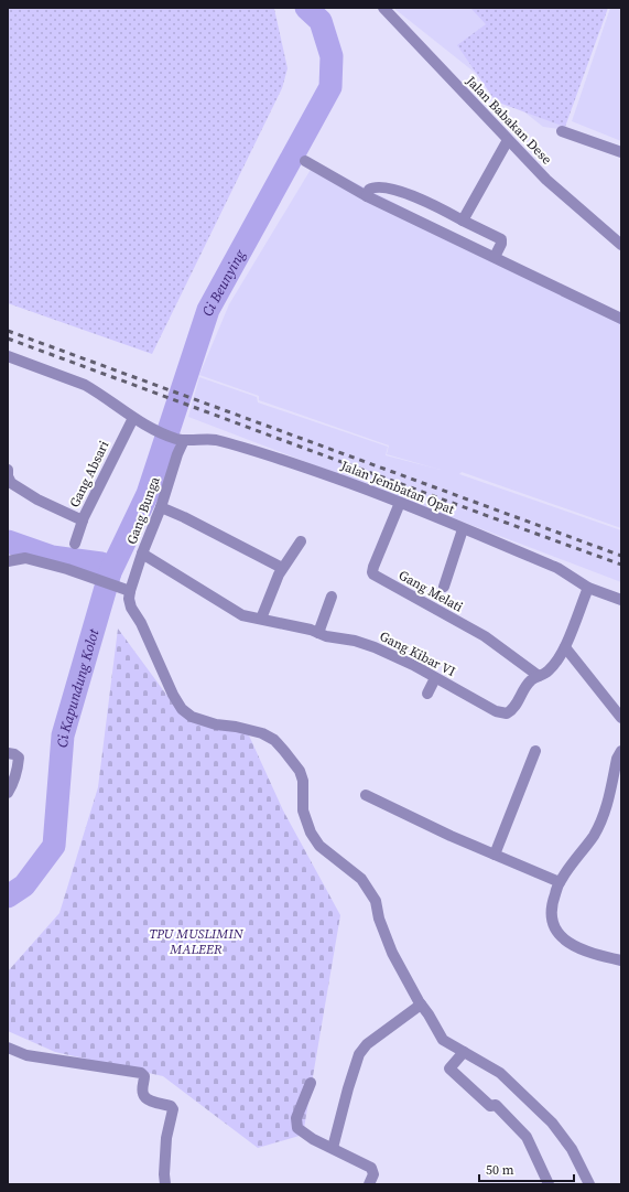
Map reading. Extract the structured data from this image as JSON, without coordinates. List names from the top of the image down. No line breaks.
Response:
{"streets":{"street":["Jalan Babakan Dese","Gang Absari","Jalan Jembatan Opat","Gang Bunga","Gang Melati","Gang Kibar VI"]},"crossings":[["Gang Absari","Jalan Jembatan Opat"],["Jalan Jembatan Opat","Gang Bunga"],["Jalan Jembatan Opat","Gang Melati"],["Gang Bunga","Gang Kibar VI"],["Gang Melati","Gang Kibar VI"]],"water":["Ci Beunying","Ci Kapundung Kolot"],"parks":["TPU MUSLIMIN MALEER"],"scale_bar":"50 m"}
